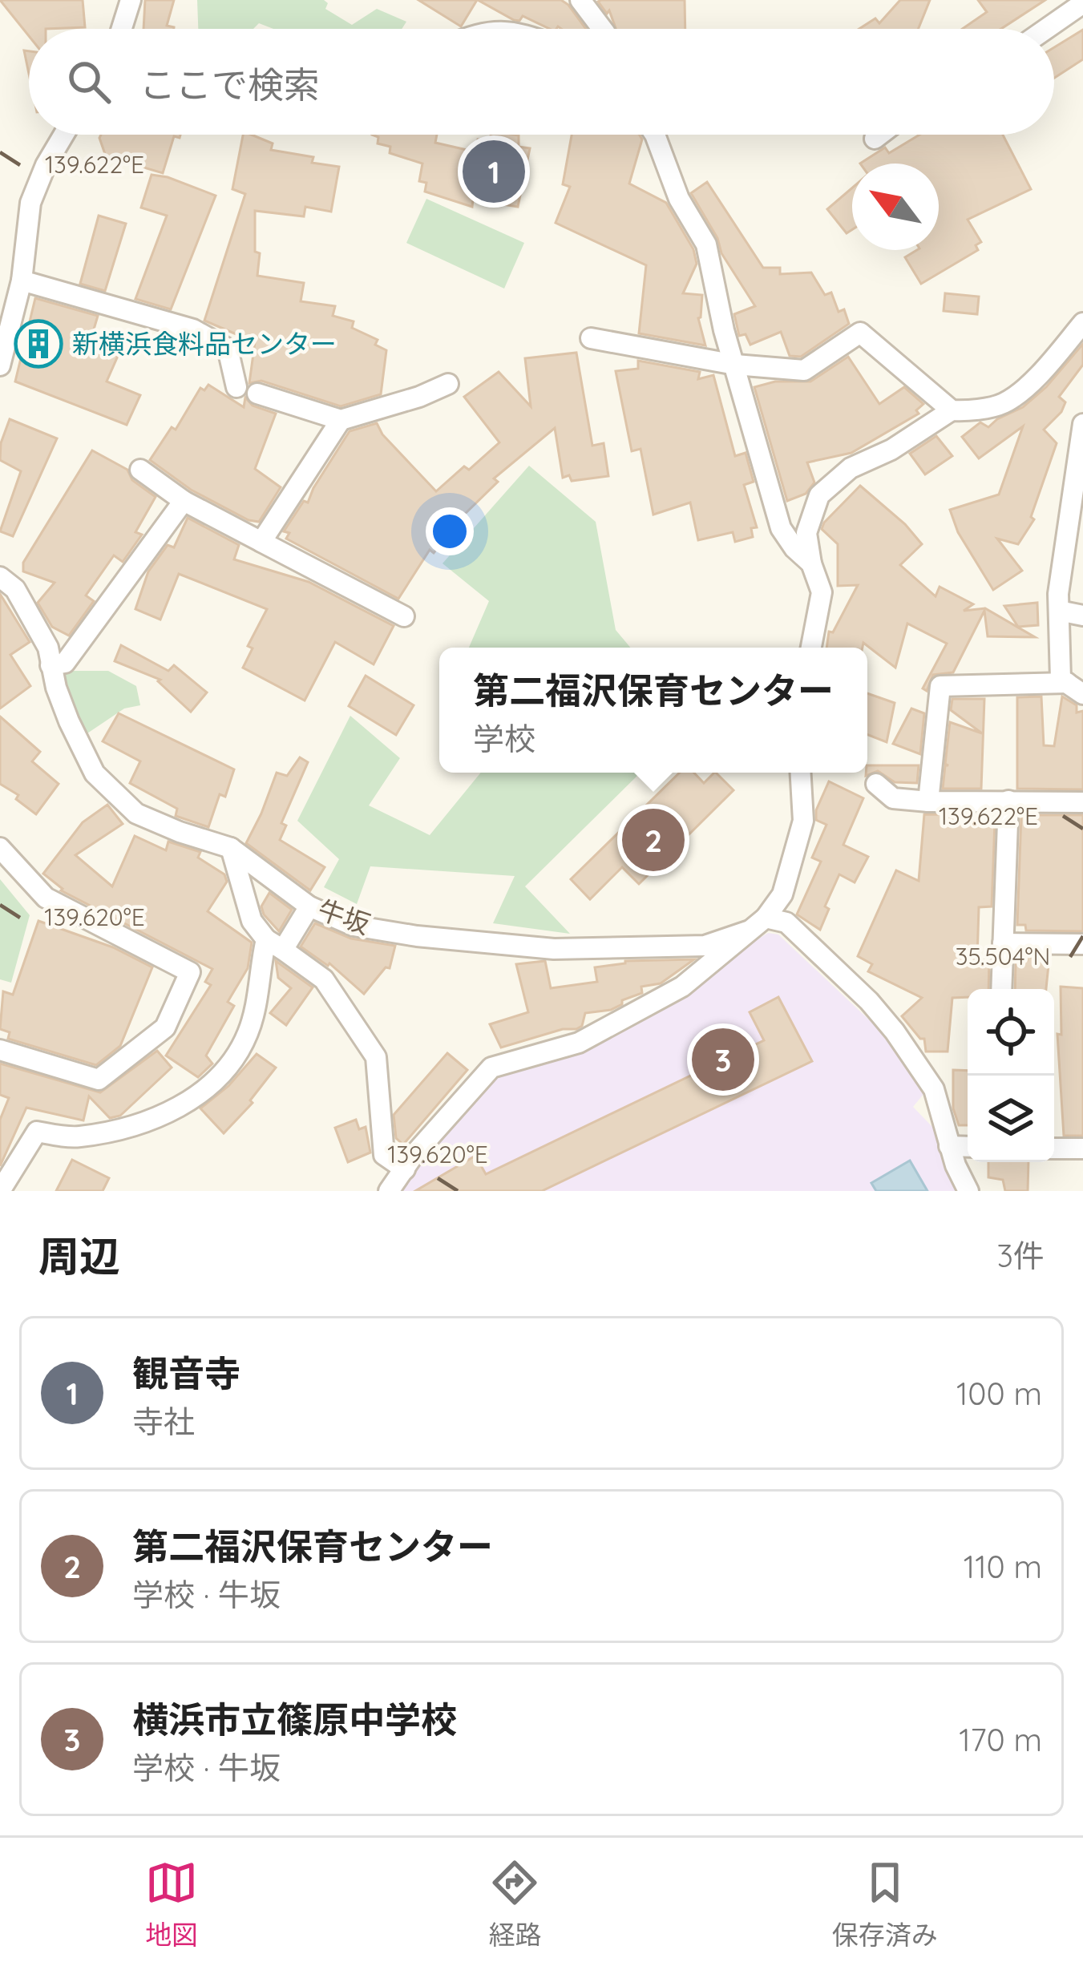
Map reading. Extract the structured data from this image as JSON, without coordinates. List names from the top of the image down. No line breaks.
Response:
{"streets":{"street":["牛坂"]},"places":{"building":["新横浜食料品センター"]},"north":"top left","page":{"search":"ここで検索","pins":["1","2","3"],"popup":["第二福沢保育センター","学校"],"heading":["周辺","3件"],"list":[{"mark":"1","name":"観音寺","note":"寺社","value":"100 m"},{"mark":"2","name":"第二福沢保育センター","note":"学校 · 牛坂","value":"110 m"},{"mark":"3","name":"横浜市立篠原中学校","note":"学校 · 牛坂","value":"170 m"}],"nav":["地図","経路","保存済み"]},"coordinates":["139.622°E","139.620°E","35.504°N"]}
